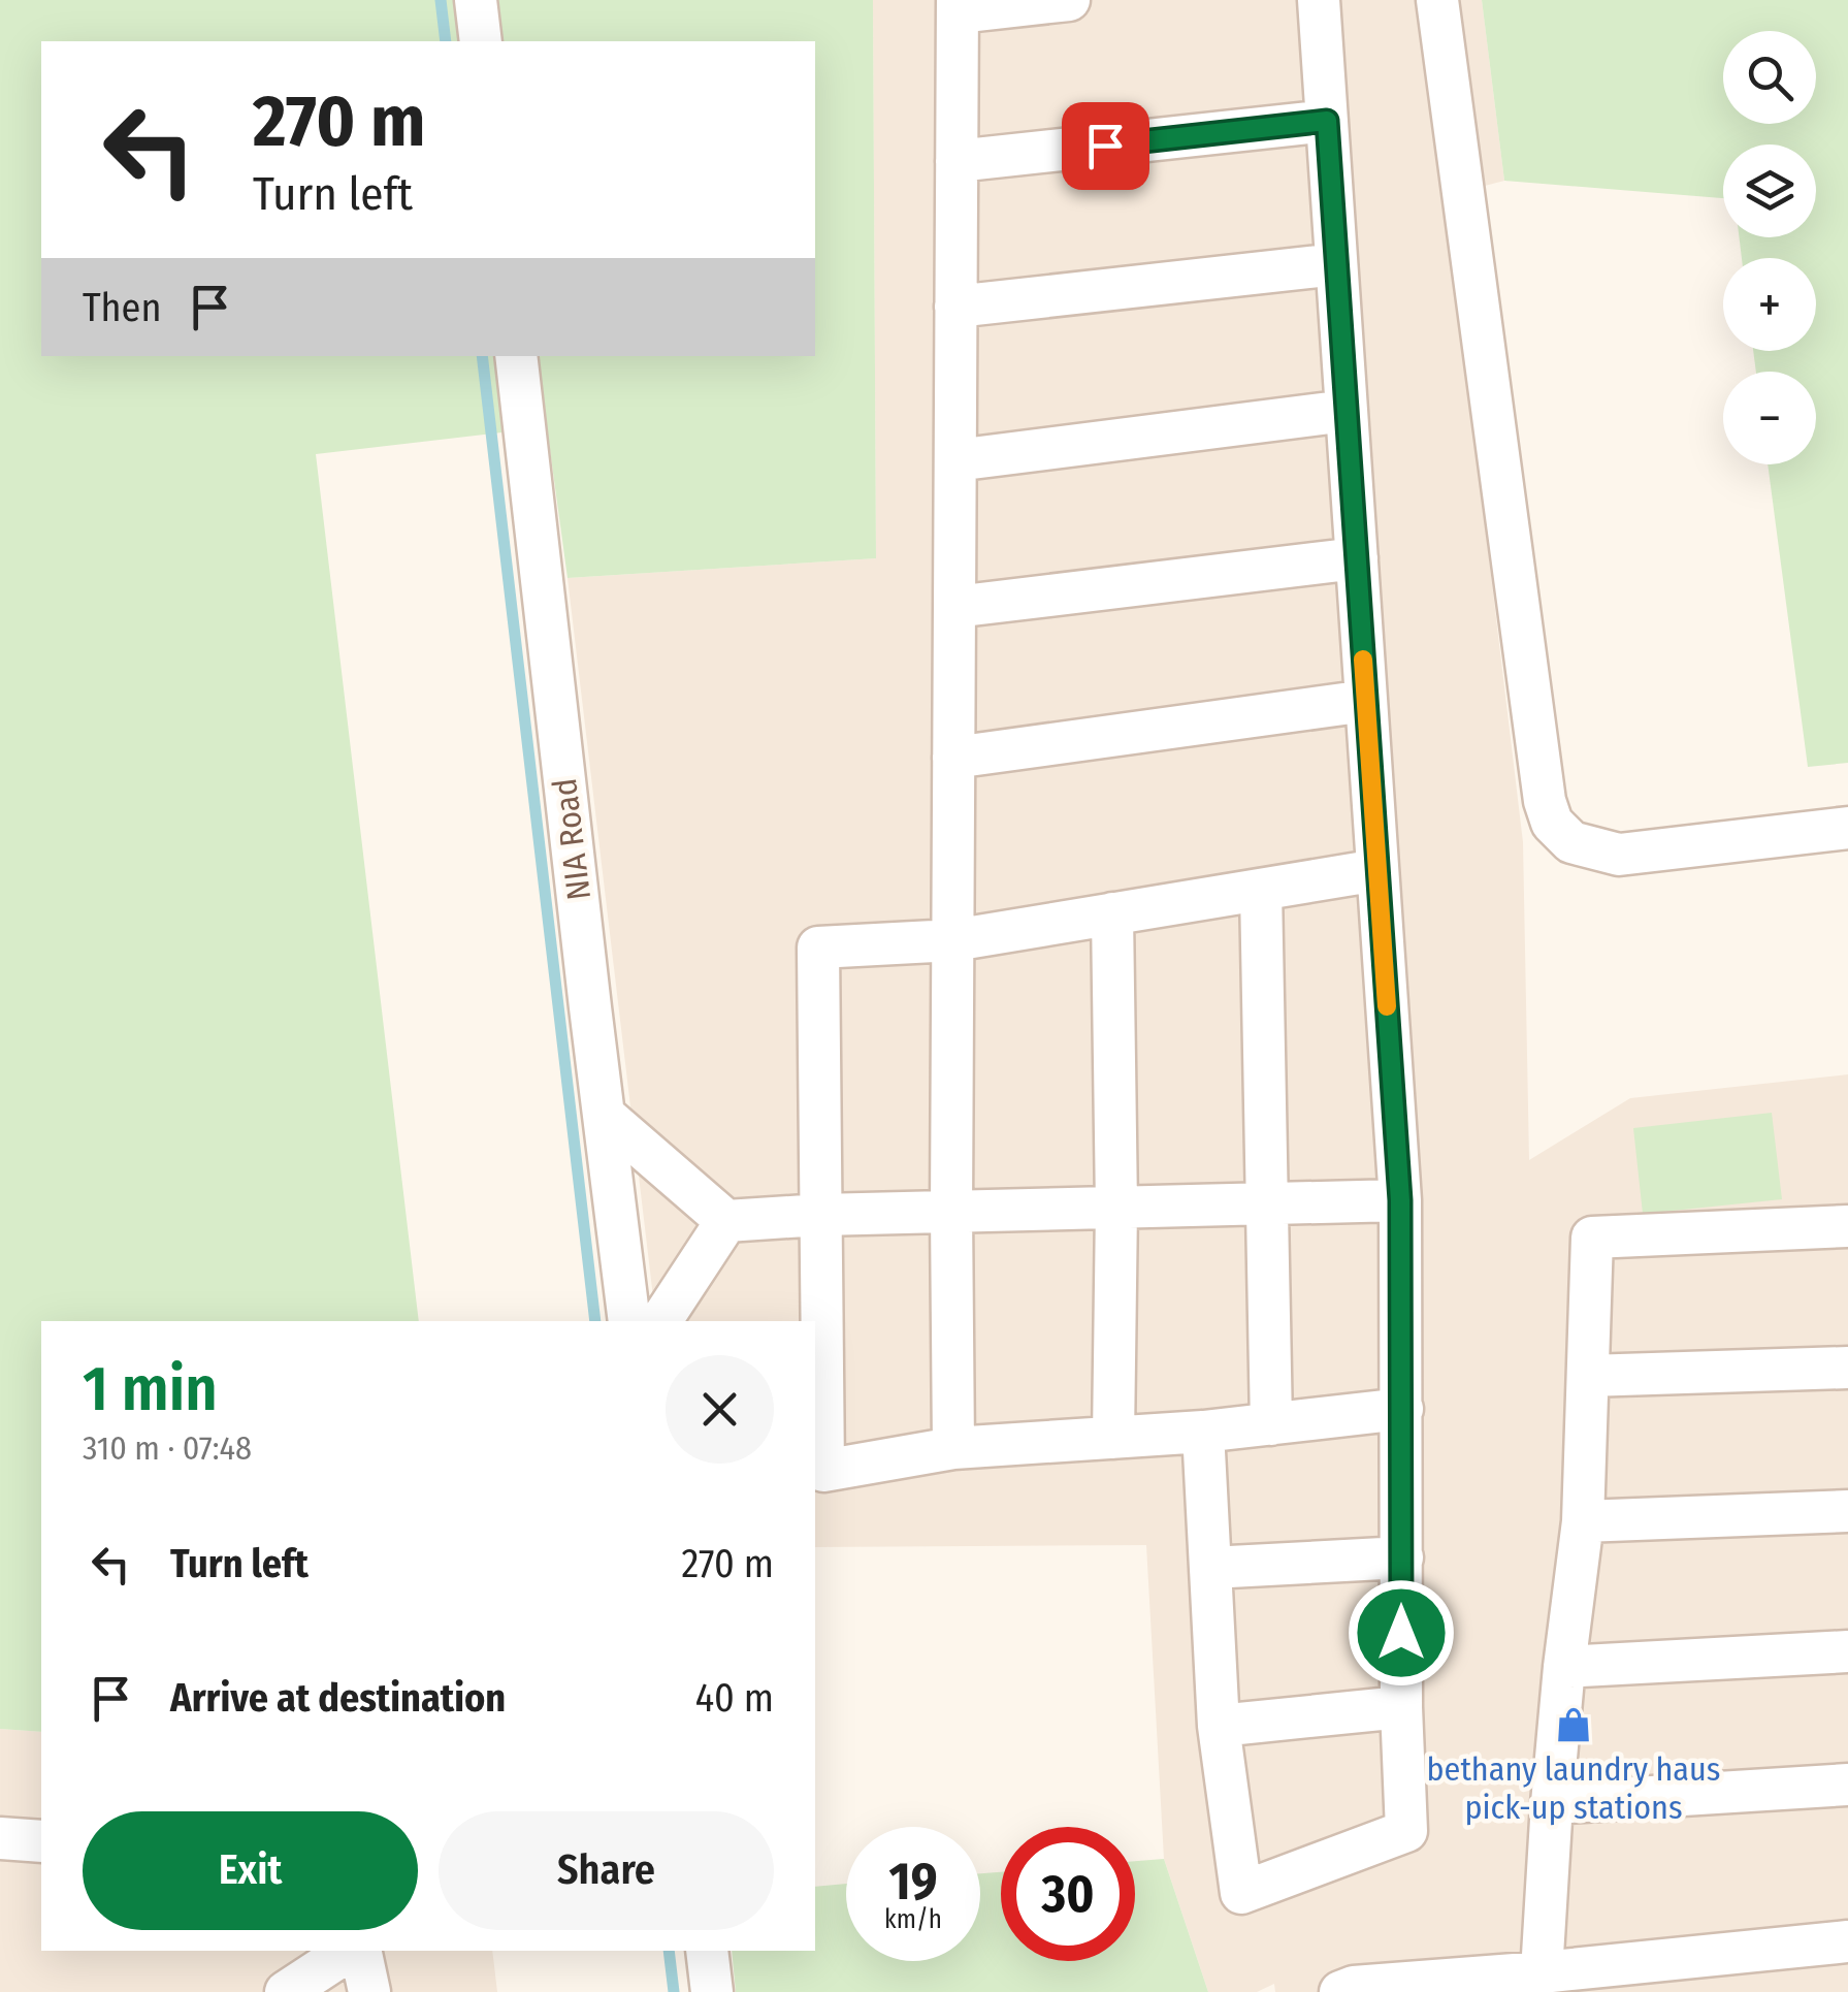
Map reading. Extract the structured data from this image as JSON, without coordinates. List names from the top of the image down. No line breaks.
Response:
{"streets":{"street":["NIA Road"]},"places":{"shop":["bethany laundry haus pick-up stations"]},"page":{"map_buttons":["+","−"],"turn":["270 m","Turn left"],"then":"Then","heading":["1 min","310 m · 07:48"],"list":[{"name":"Turn left","value":"270 m"},{"name":"Arrive at destination","value":"40 m"}],"buttons":["Exit","Share"],"speed":"19 km/h","limit":"30"}}
